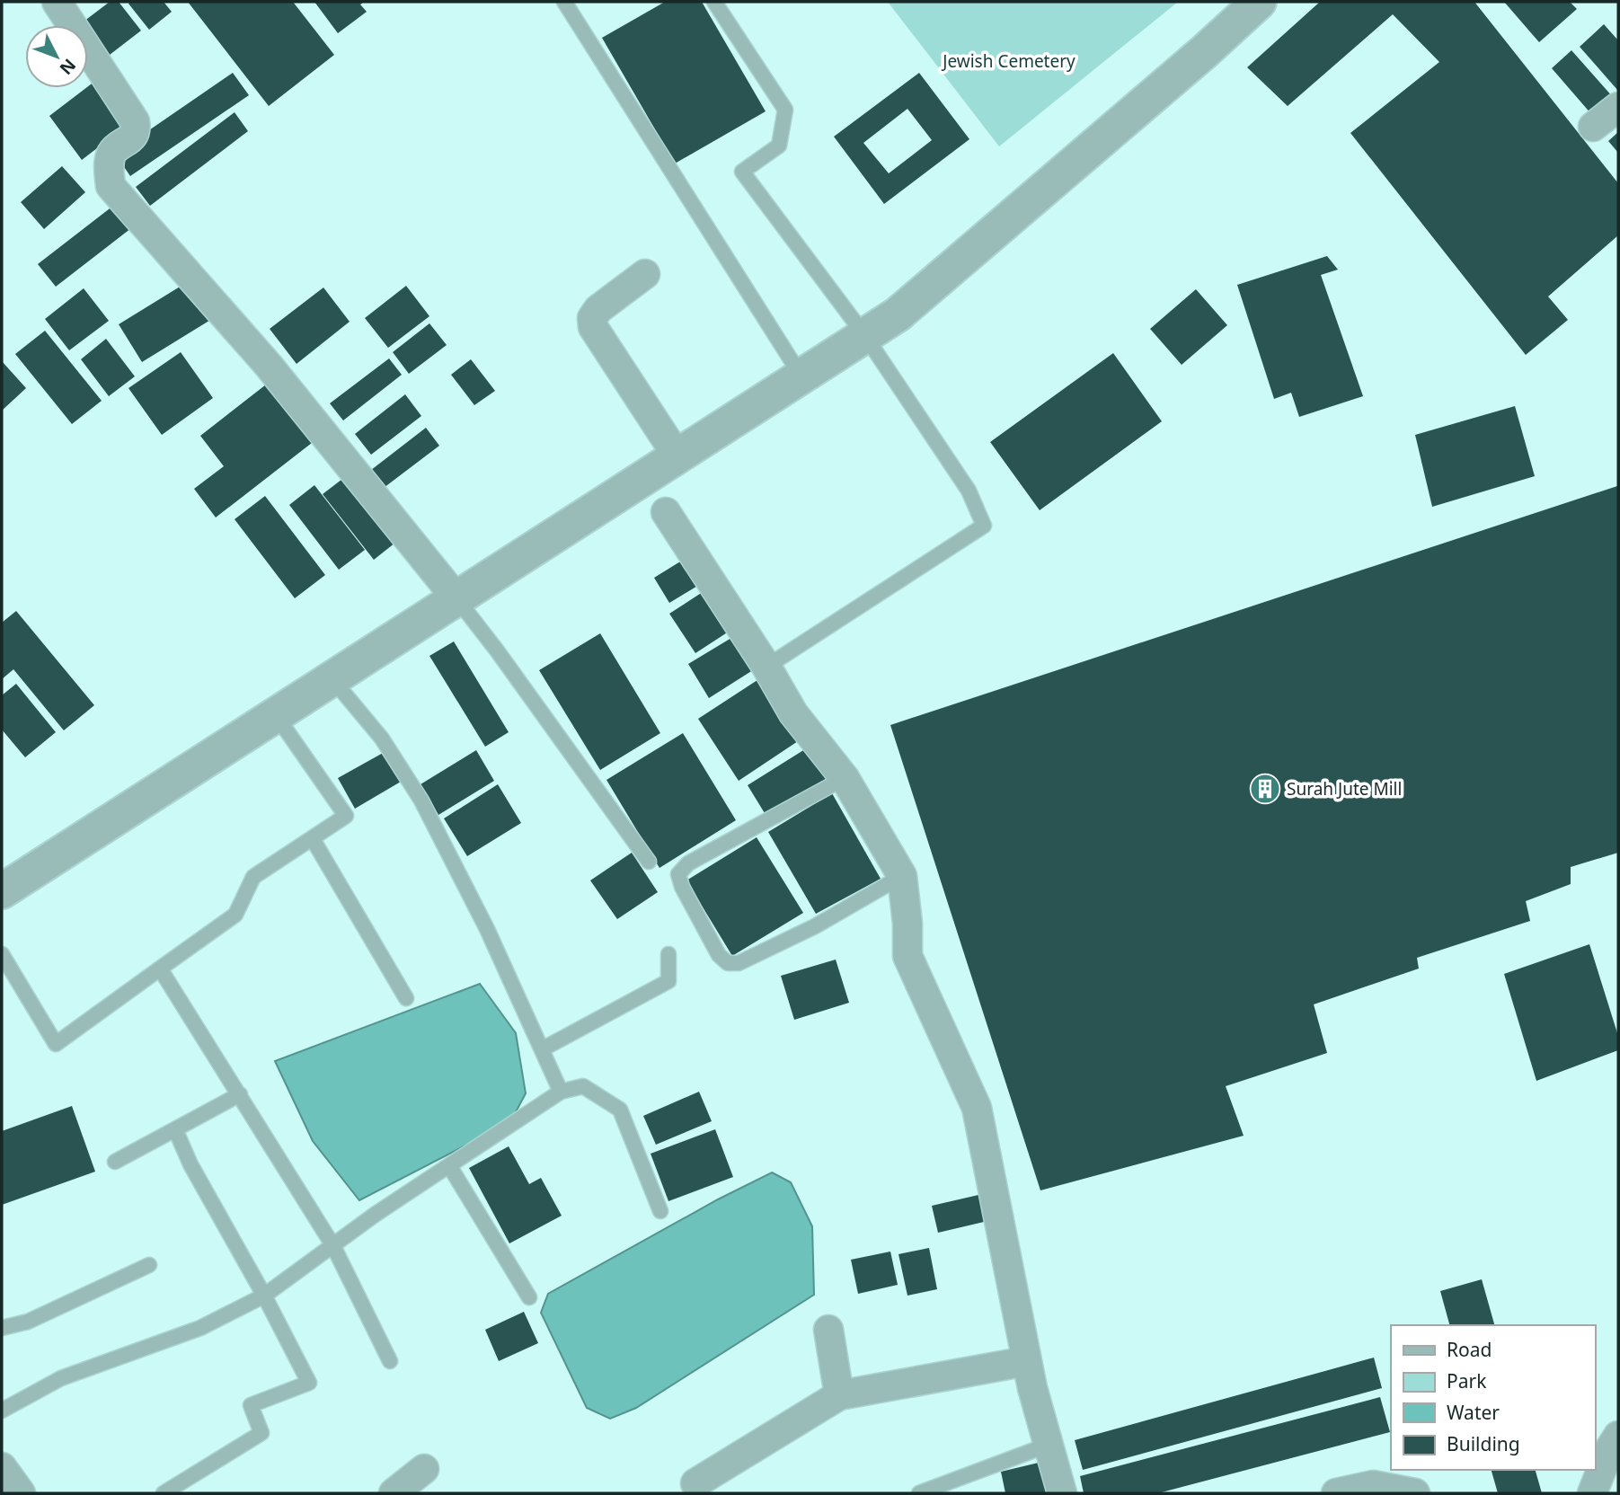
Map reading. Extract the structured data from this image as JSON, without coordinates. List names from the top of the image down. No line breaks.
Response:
{"parks":["Jewish Cemetery"],"places":{"building":["Surah Jute Mill"]},"legend":["Road","Park","Water","Building"],"north":"bottom right"}
